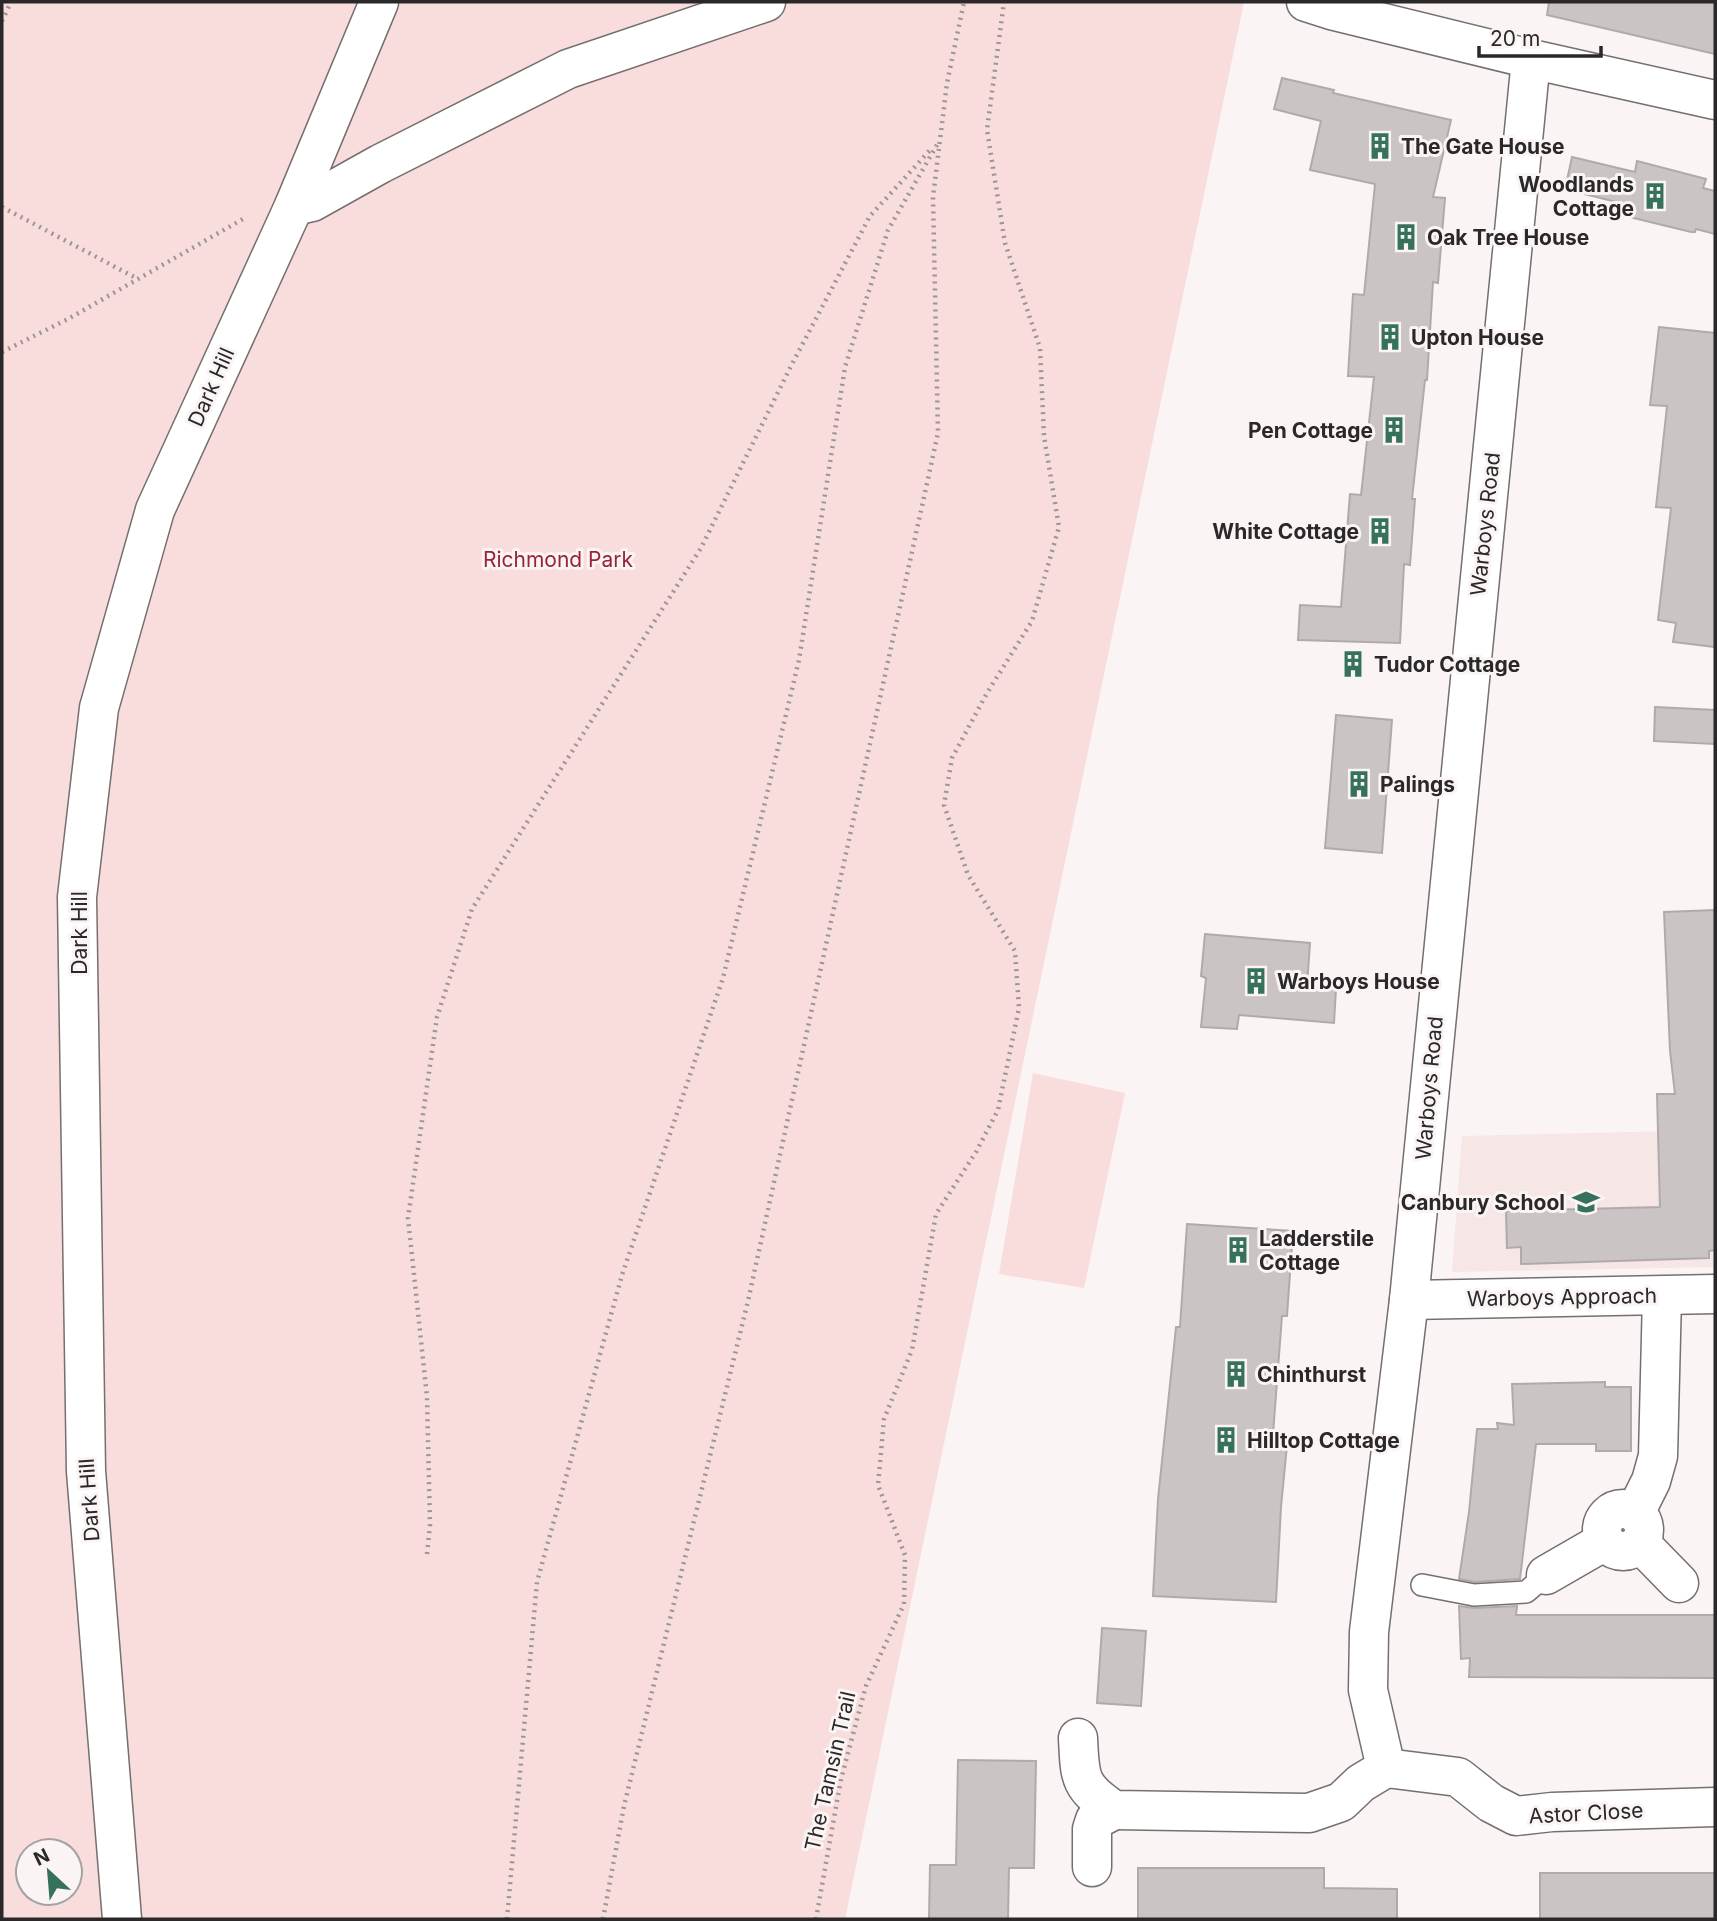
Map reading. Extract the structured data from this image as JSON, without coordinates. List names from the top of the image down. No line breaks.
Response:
{"streets":{"street":["Dark Hill","Warboys Road","Warboys Approach","Astor Close"],"path":["The Tamsin Trail"]},"crossings":[["Warboys Road","Warboys Approach"],["Warboys Road","Astor Close"]],"parks":["Richmond Park"],"places":{"building":["The Gate House","Woodlands Cottage","Oak Tree House","Upton House","Pen Cottage","White Cottage","Tudor Cottage","Palings","Warboys House","Ladderstile Cottage","Chinthurst","Hilltop Cottage"],"school or university":["Canbury School"]},"scale_bar":"20 m","north":"top left"}
